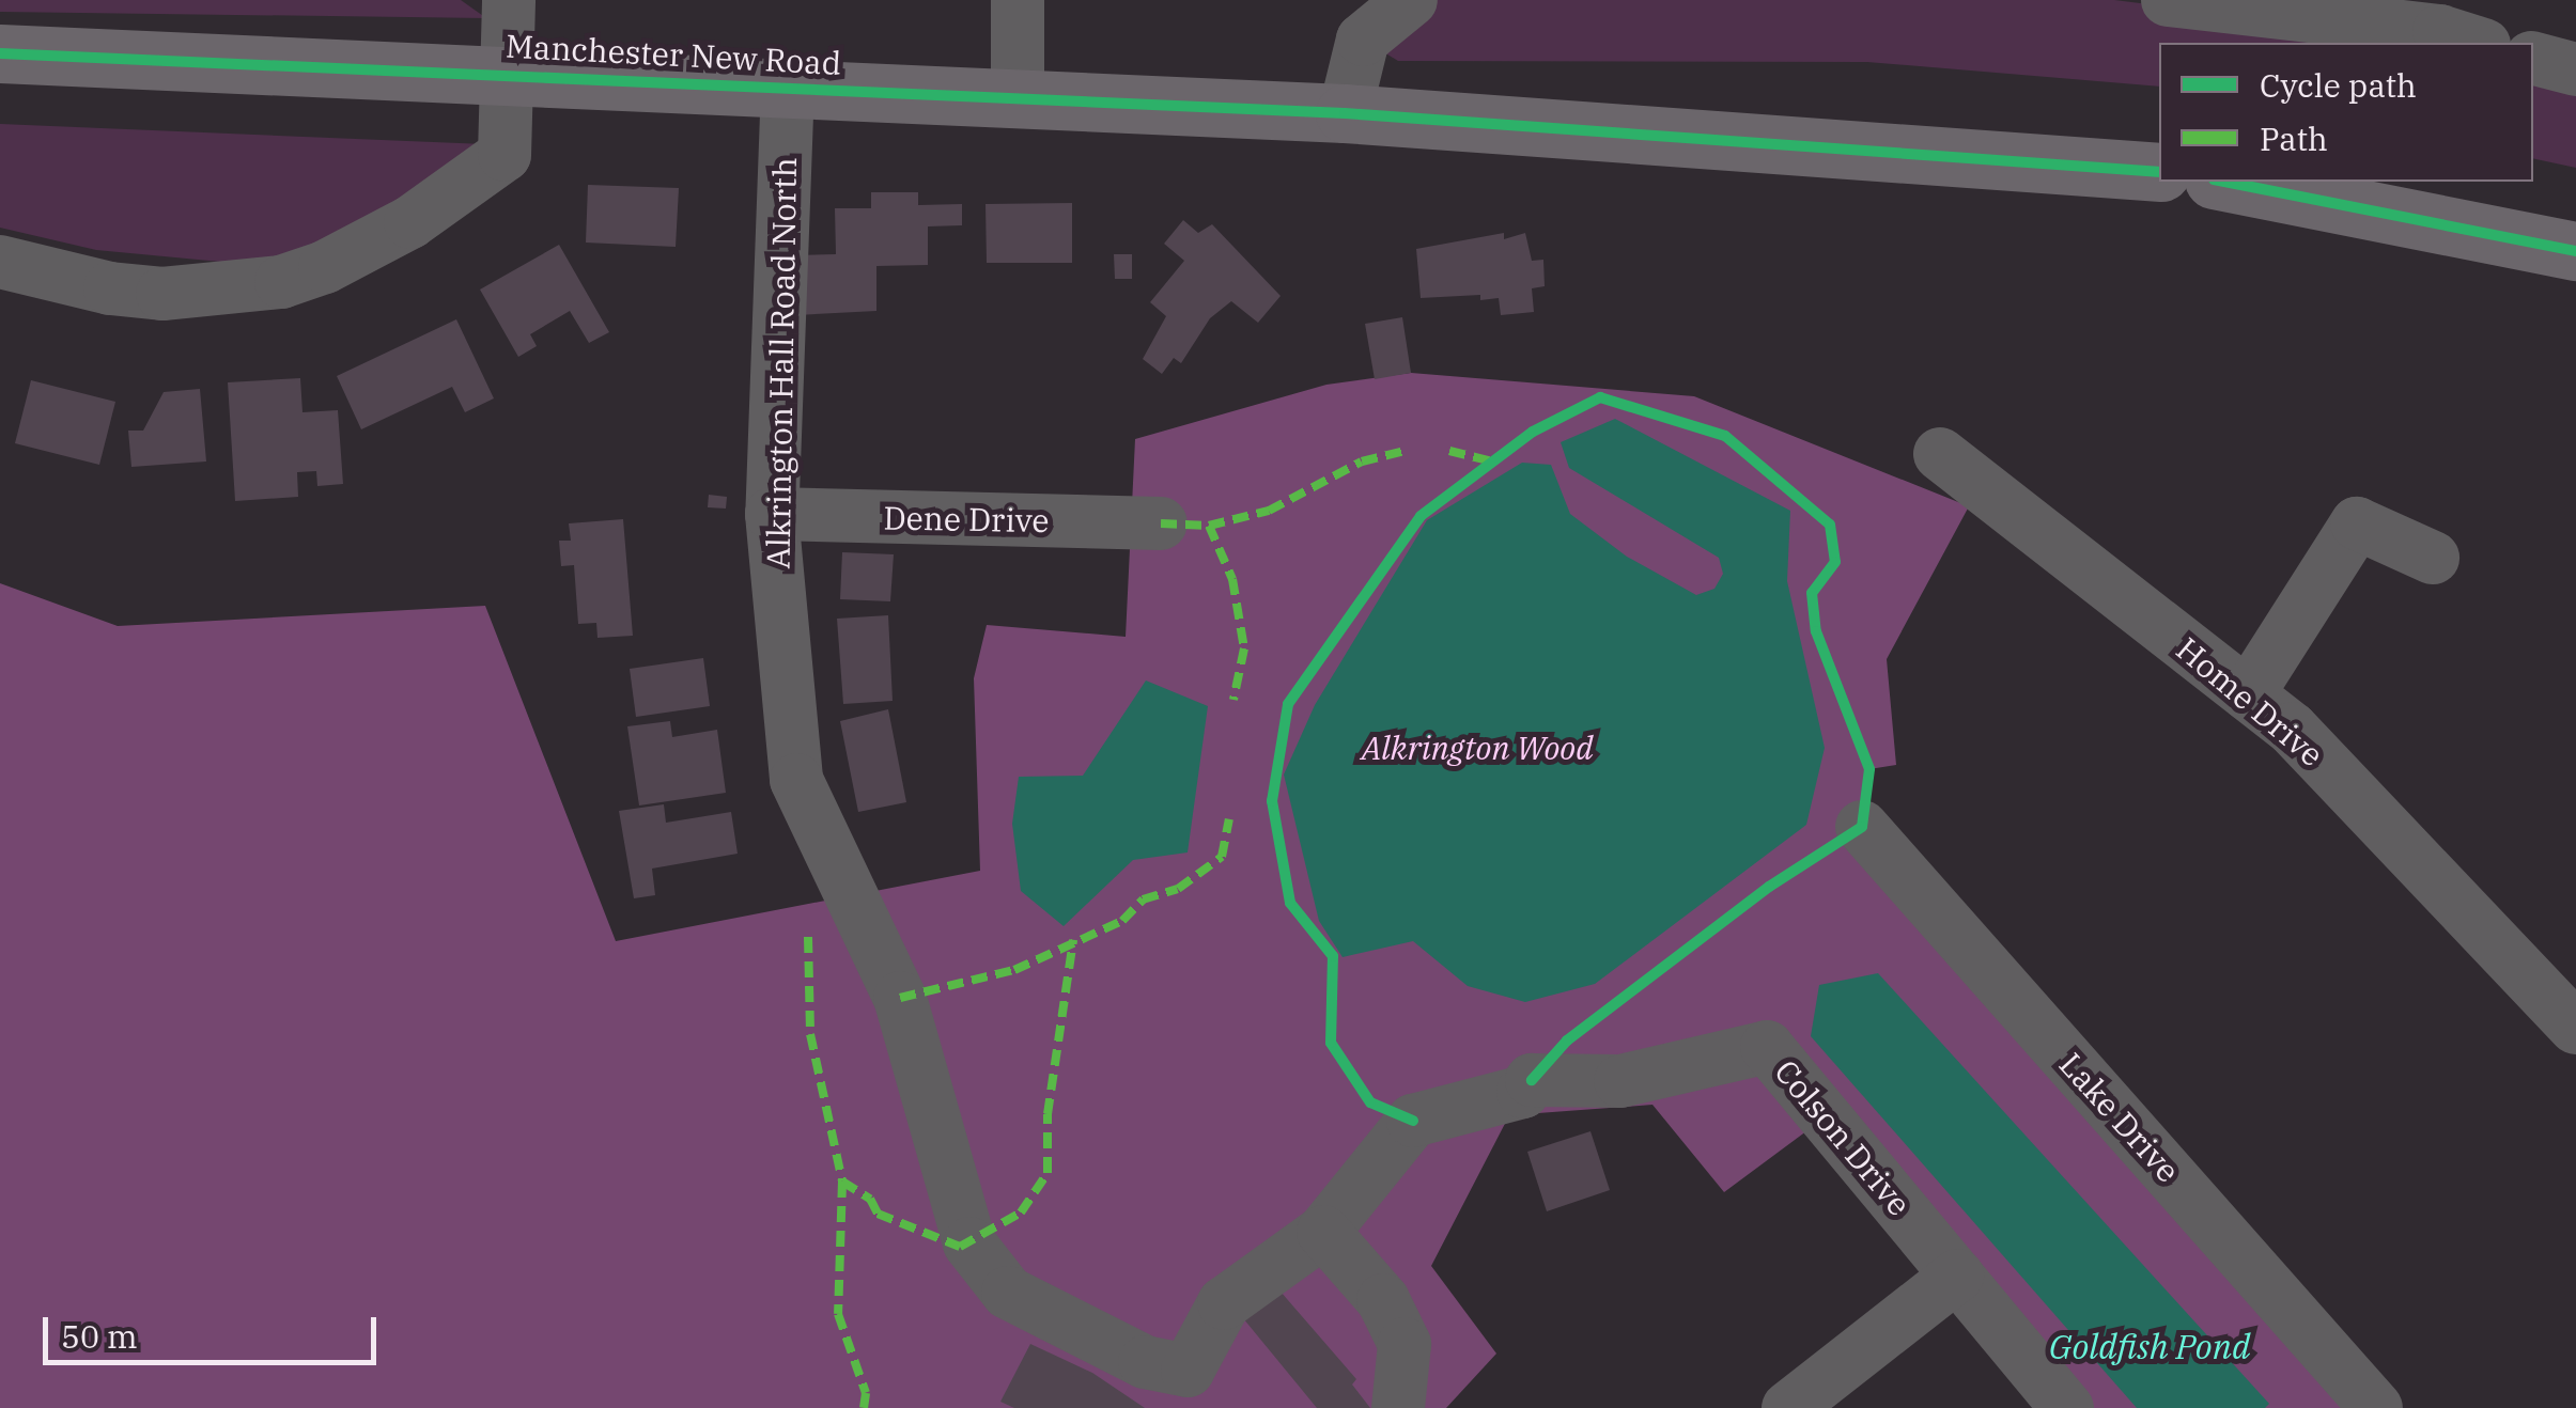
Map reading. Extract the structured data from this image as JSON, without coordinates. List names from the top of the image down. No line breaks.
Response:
{"streets":{"main road":["Manchester New Road"],"street":["Alkrington Hall Road North","Dene Drive","Home Drive","Lake Drive","Colson Drive"]},"crossings":[["Manchester New Road","Alkrington Hall Road North"],["Alkrington Hall Road North","Dene Drive"],["Alkrington Hall Road North","Colson Drive"]],"water":["Goldfish Pond"],"parks":["Alkrington Wood"],"legend":["Cycle path","Path"],"scale_bar":"50 m"}
